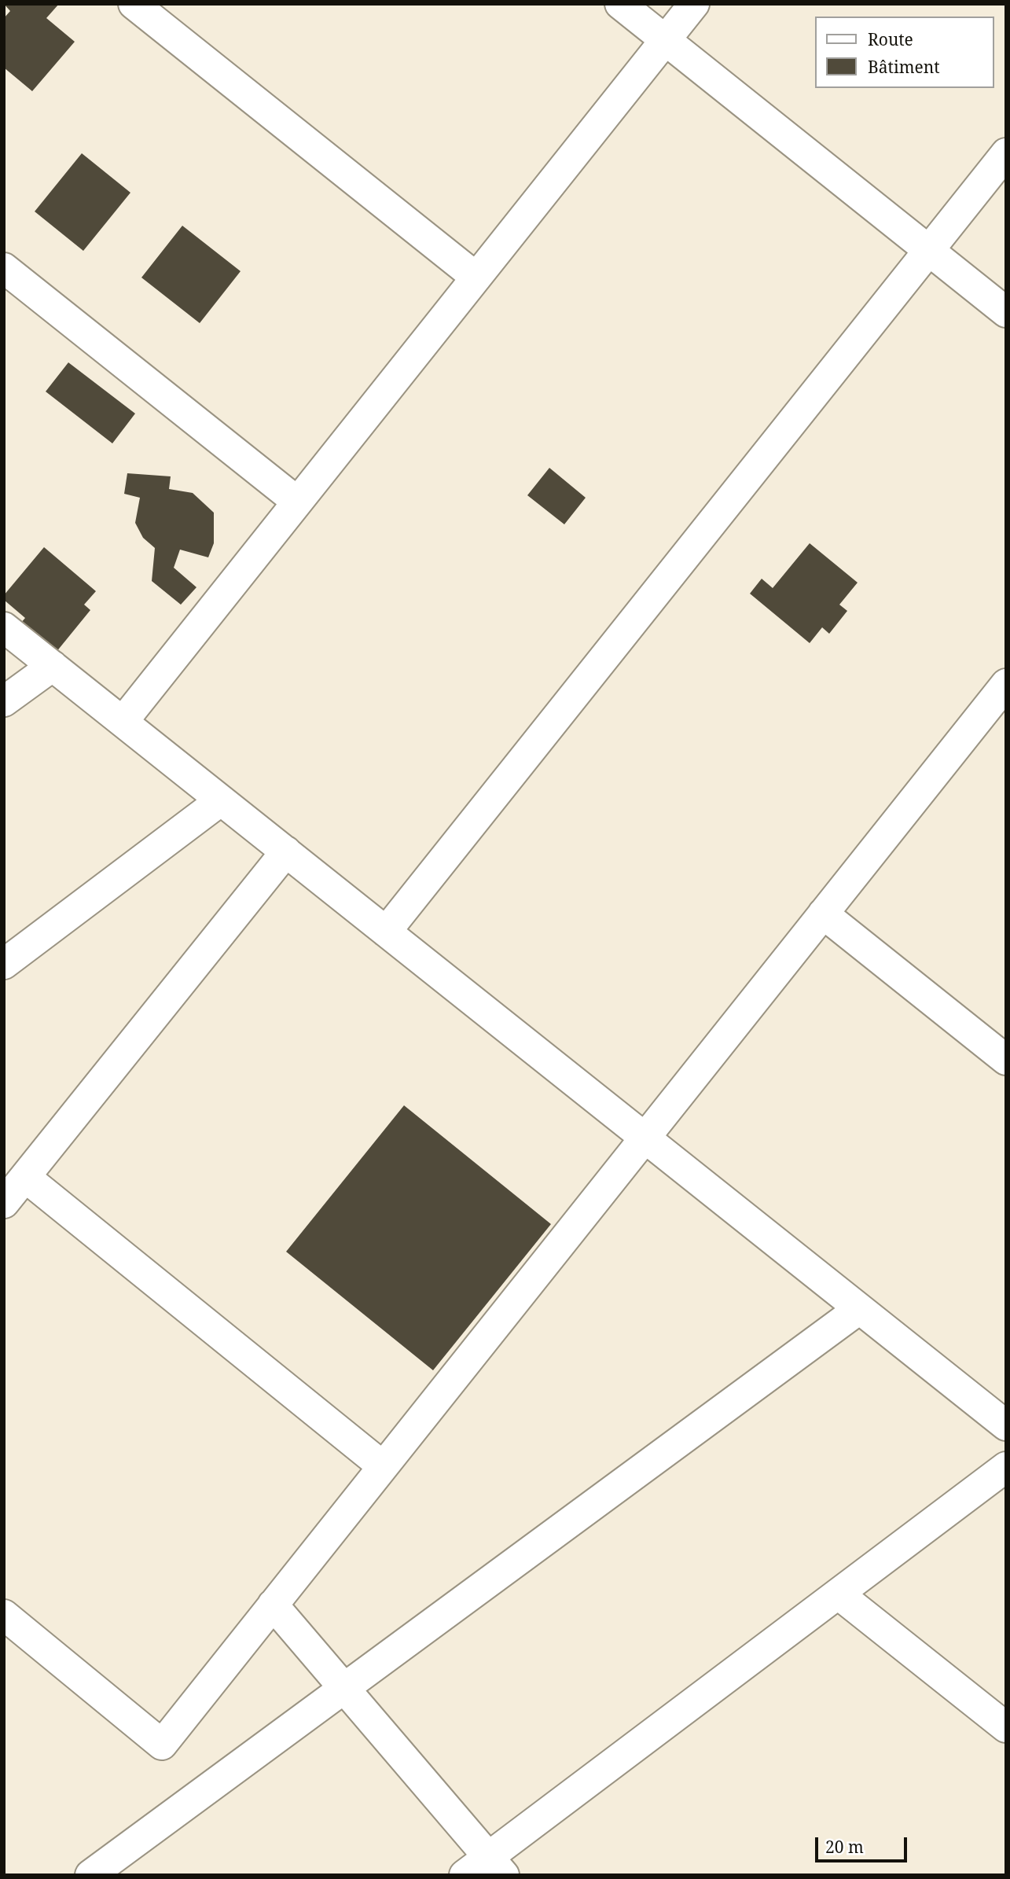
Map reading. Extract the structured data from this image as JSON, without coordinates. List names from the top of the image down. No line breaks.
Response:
{"legend":["Route","Bâtiment"],"scale_bar":"20 m"}
